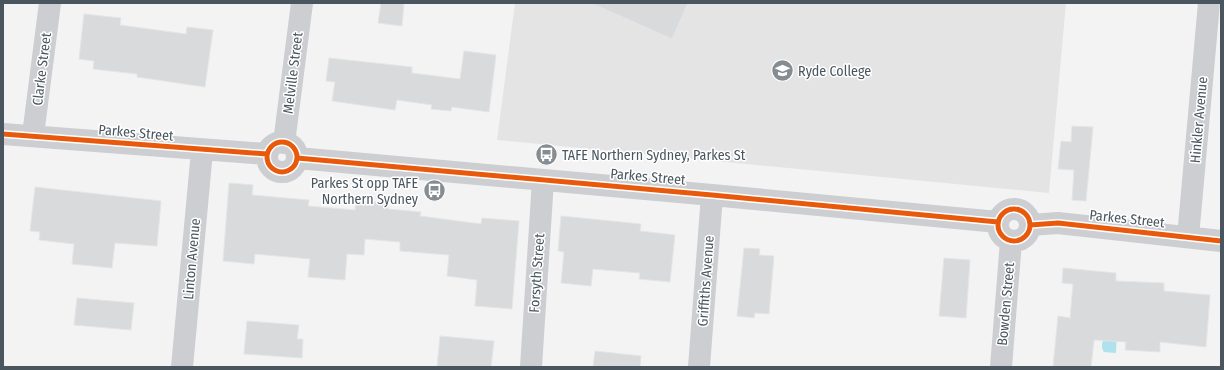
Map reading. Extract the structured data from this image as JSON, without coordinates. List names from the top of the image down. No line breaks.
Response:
{"streets":{"street":["Clarke Street","Melville Street","Hinkler Avenue","Parkes Street","Linton Avenue","Forsyth Street","Griffiths Avenue","Bowden Street"]},"crossings":[["Clarke Street","Parkes Street"],["Melville Street","Parkes Street"],["Hinkler Avenue","Parkes Street"],["Parkes Street","Linton Avenue"],["Parkes Street","Forsyth Street"],["Parkes Street","Griffiths Avenue"],["Parkes Street","Bowden Street"]],"places":{"school or university":["Ryde College"],"bus stop":["TAFE Northern Sydney, Parkes St","Parkes St opp TAFE Northern Sydney"]}}
